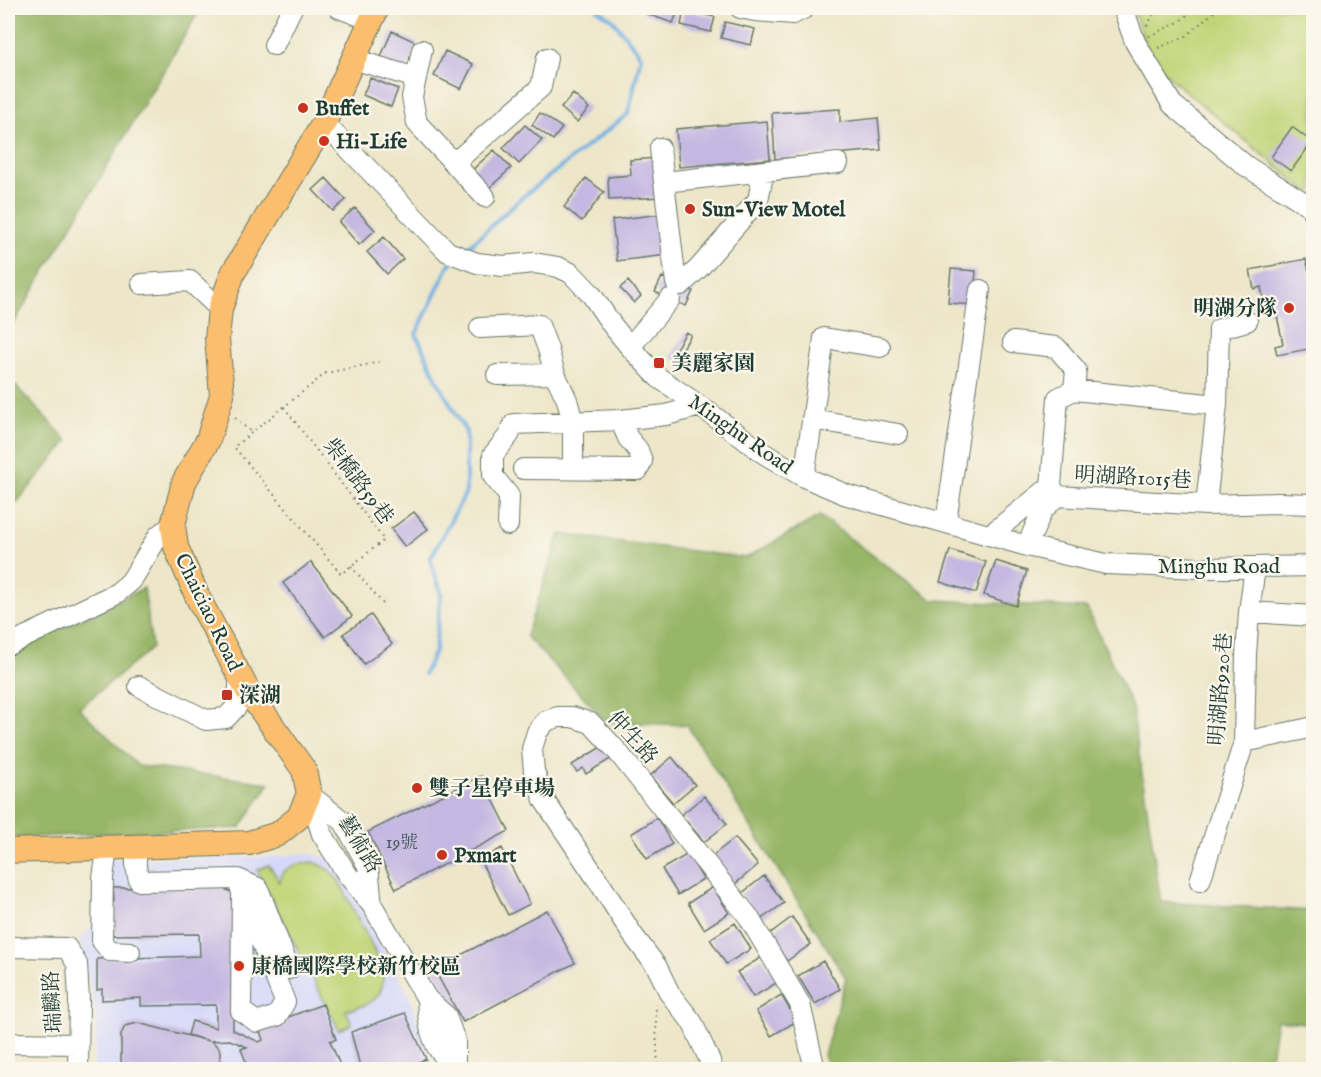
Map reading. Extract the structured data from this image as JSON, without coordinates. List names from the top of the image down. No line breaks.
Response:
{"streets":{"main road":["Chaiciao Road"],"street":["Minghu Road","明湖路1015巷","明湖路920巷","仲生路","藝術路","瑞麟路"],"path":["柴橋路59巷"]},"crossings":[["Minghu Road","明湖路1015巷"],["Minghu Road","Chaiciao Road"],["Minghu Road","明湖路920巷"],["Chaiciao Road","藝術路"]],"places":{"other":["Buffet","Hi-Life","Sun-View Motel","明湖分隊","雙子星停車場","Pxmart","康橋國際學校新竹校區"],"transit":["美麗家園","深湖"]},"house_numbers":["19號"]}
